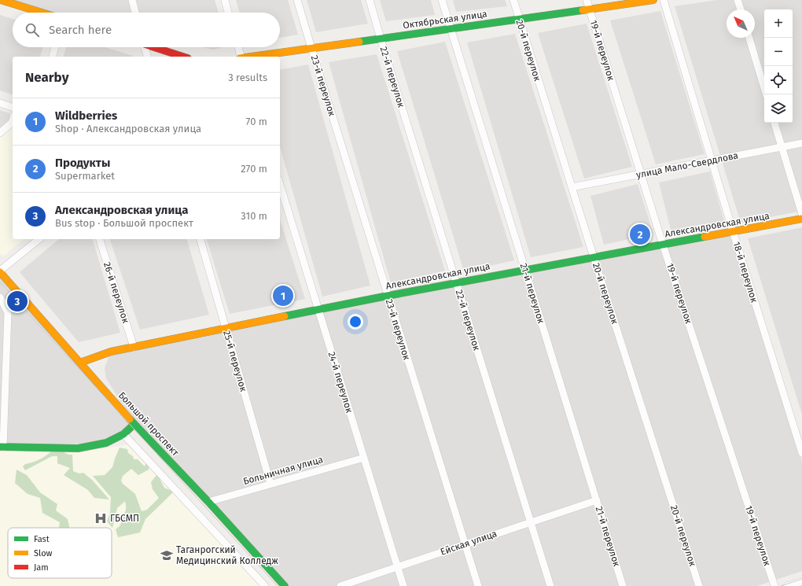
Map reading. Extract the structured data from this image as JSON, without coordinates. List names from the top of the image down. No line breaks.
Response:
{"streets":{"main road":["Октябрьская улица","Александровская улица","Большой проспект"],"street":["20-й переулок","19-й переулок","22-й переулок","23-й переулок","улица Мало-Свердлова","18-й переулок","26-й переулок","21-й переулок","25-й переулок","24-й переулок","Больничная улица","Ейская улица"]},"crossings":[["Октябрьская улица","20-й переулок"],["Октябрьская улица","19-й переулок"],["Октябрьская улица","22-й переулок"],["Октябрьская улица","23-й переулок"],["Октябрьская улица","21-й переулок"],["20-й переулок","улица Мало-Свердлова"],["20-й переулок","Александровская улица"],["19-й переулок","улица Мало-Свердлова"],["19-й переулок","Александровская улица"],["22-й переулок","Александровская улица"],["22-й переулок","Ейская улица"],["23-й переулок","Александровская улица"],["23-й переулок","Ейская улица"],["улица Мало-Свердлова","18-й переулок"],["Александровская улица","18-й переулок"],["Александровская улица","26-й переулок"],["Александровская улица","21-й переулок"],["Александровская улица","25-й переулок"],["Александровская улица","24-й переулок"],["Александровская улица","Большой проспект"],["21-й переулок","Ейская улица"],["25-й переулок","Больничная улица"],["24-й переулок","Больничная улица"],["24-й переулок","Ейская улица"],["Большой проспект","Больничная улица"]],"places":{"hospital":["ГБСМП"],"school or university":["Таганрогский Медицинский Колледж"]},"legend":["Fast","Slow","Jam"],"north":"top left","page":{"map_buttons":["+","−"],"search":"Search here","heading":["Nearby","3 results"],"list":[{"mark":"1","name":"Wildberries","note":"Shop · Александровская улица","value":"70 m"},{"mark":"2","name":"Продукты","note":"Supermarket","value":"270 m"},{"mark":"3","name":"Александровская улица","note":"Bus stop · Большой проспект","value":"310 m"}],"pins":["2","1","3"]}}
